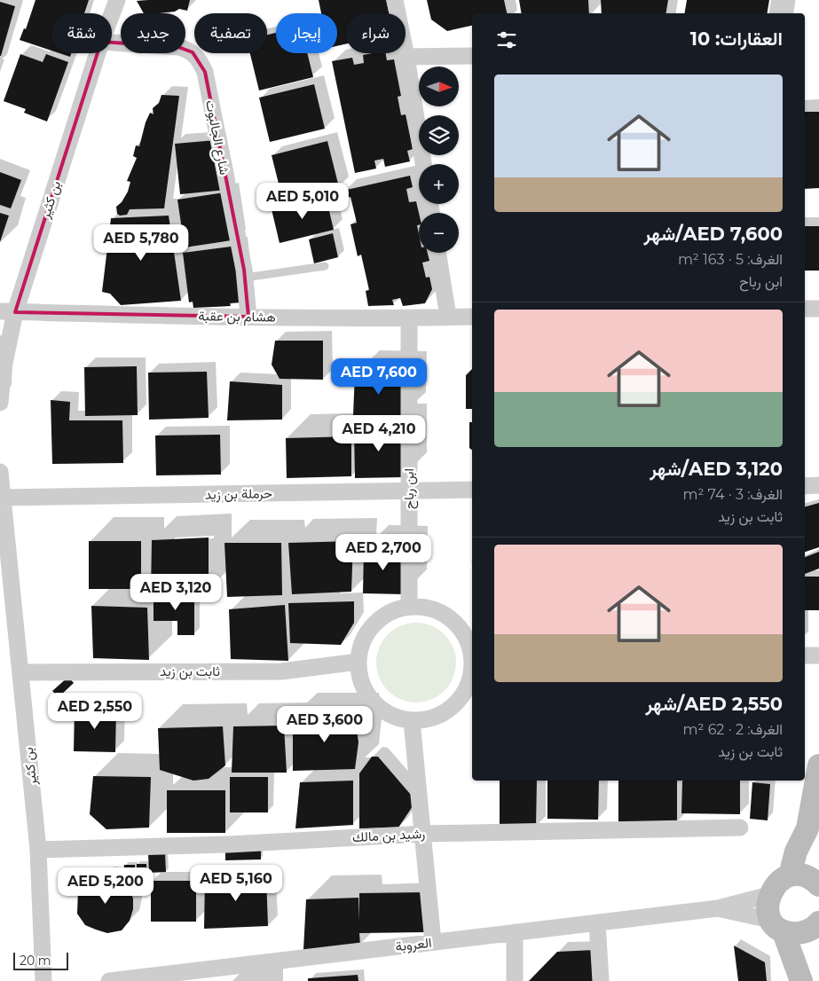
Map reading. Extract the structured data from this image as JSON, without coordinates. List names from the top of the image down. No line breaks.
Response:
{"streets":{"street":["شارع الجالبوت","بن كثير","هشام بن عقبة","ابن رباح","حرملة بن زيد","ثابت بن زيد","رشيد بن مالك","العروبة"]},"crossings":[["شارع الجالبوت","هشام بن عقبة"],["بن كثير","هشام بن عقبة"],["بن كثير","حرملة بن زيد"],["بن كثير","ثابت بن زيد"],["بن كثير","رشيد بن مالك"],["هشام بن عقبة","ابن رباح"],["ابن رباح","حرملة بن زيد"]],"scale_bar":"20 m","north":"right","page":{"chip":["شراء","إيجار","تصفية","جديد","شقة"],"heading":"العقارات: 10","map_buttons":["+","−"],"list":[{"name":"AED 7,600/شهر","note":"الغرف: 5 · 163 m² · ابن رباح"},{"name":"AED 3,120/شهر","note":"الغرف: 3 · 74 m² · ثابت بن زيد"},{"name":"AED 2,550/شهر","note":"الغرف: 2 · 62 m² · ثابت بن زيد"}],"price":["AED 5,010","AED 5,780","AED 7,600","AED 4,210","AED 2,700","AED 3,120","AED 2,550","AED 3,600","AED 5,160","AED 5,200"],"scale":"20 m"}}
